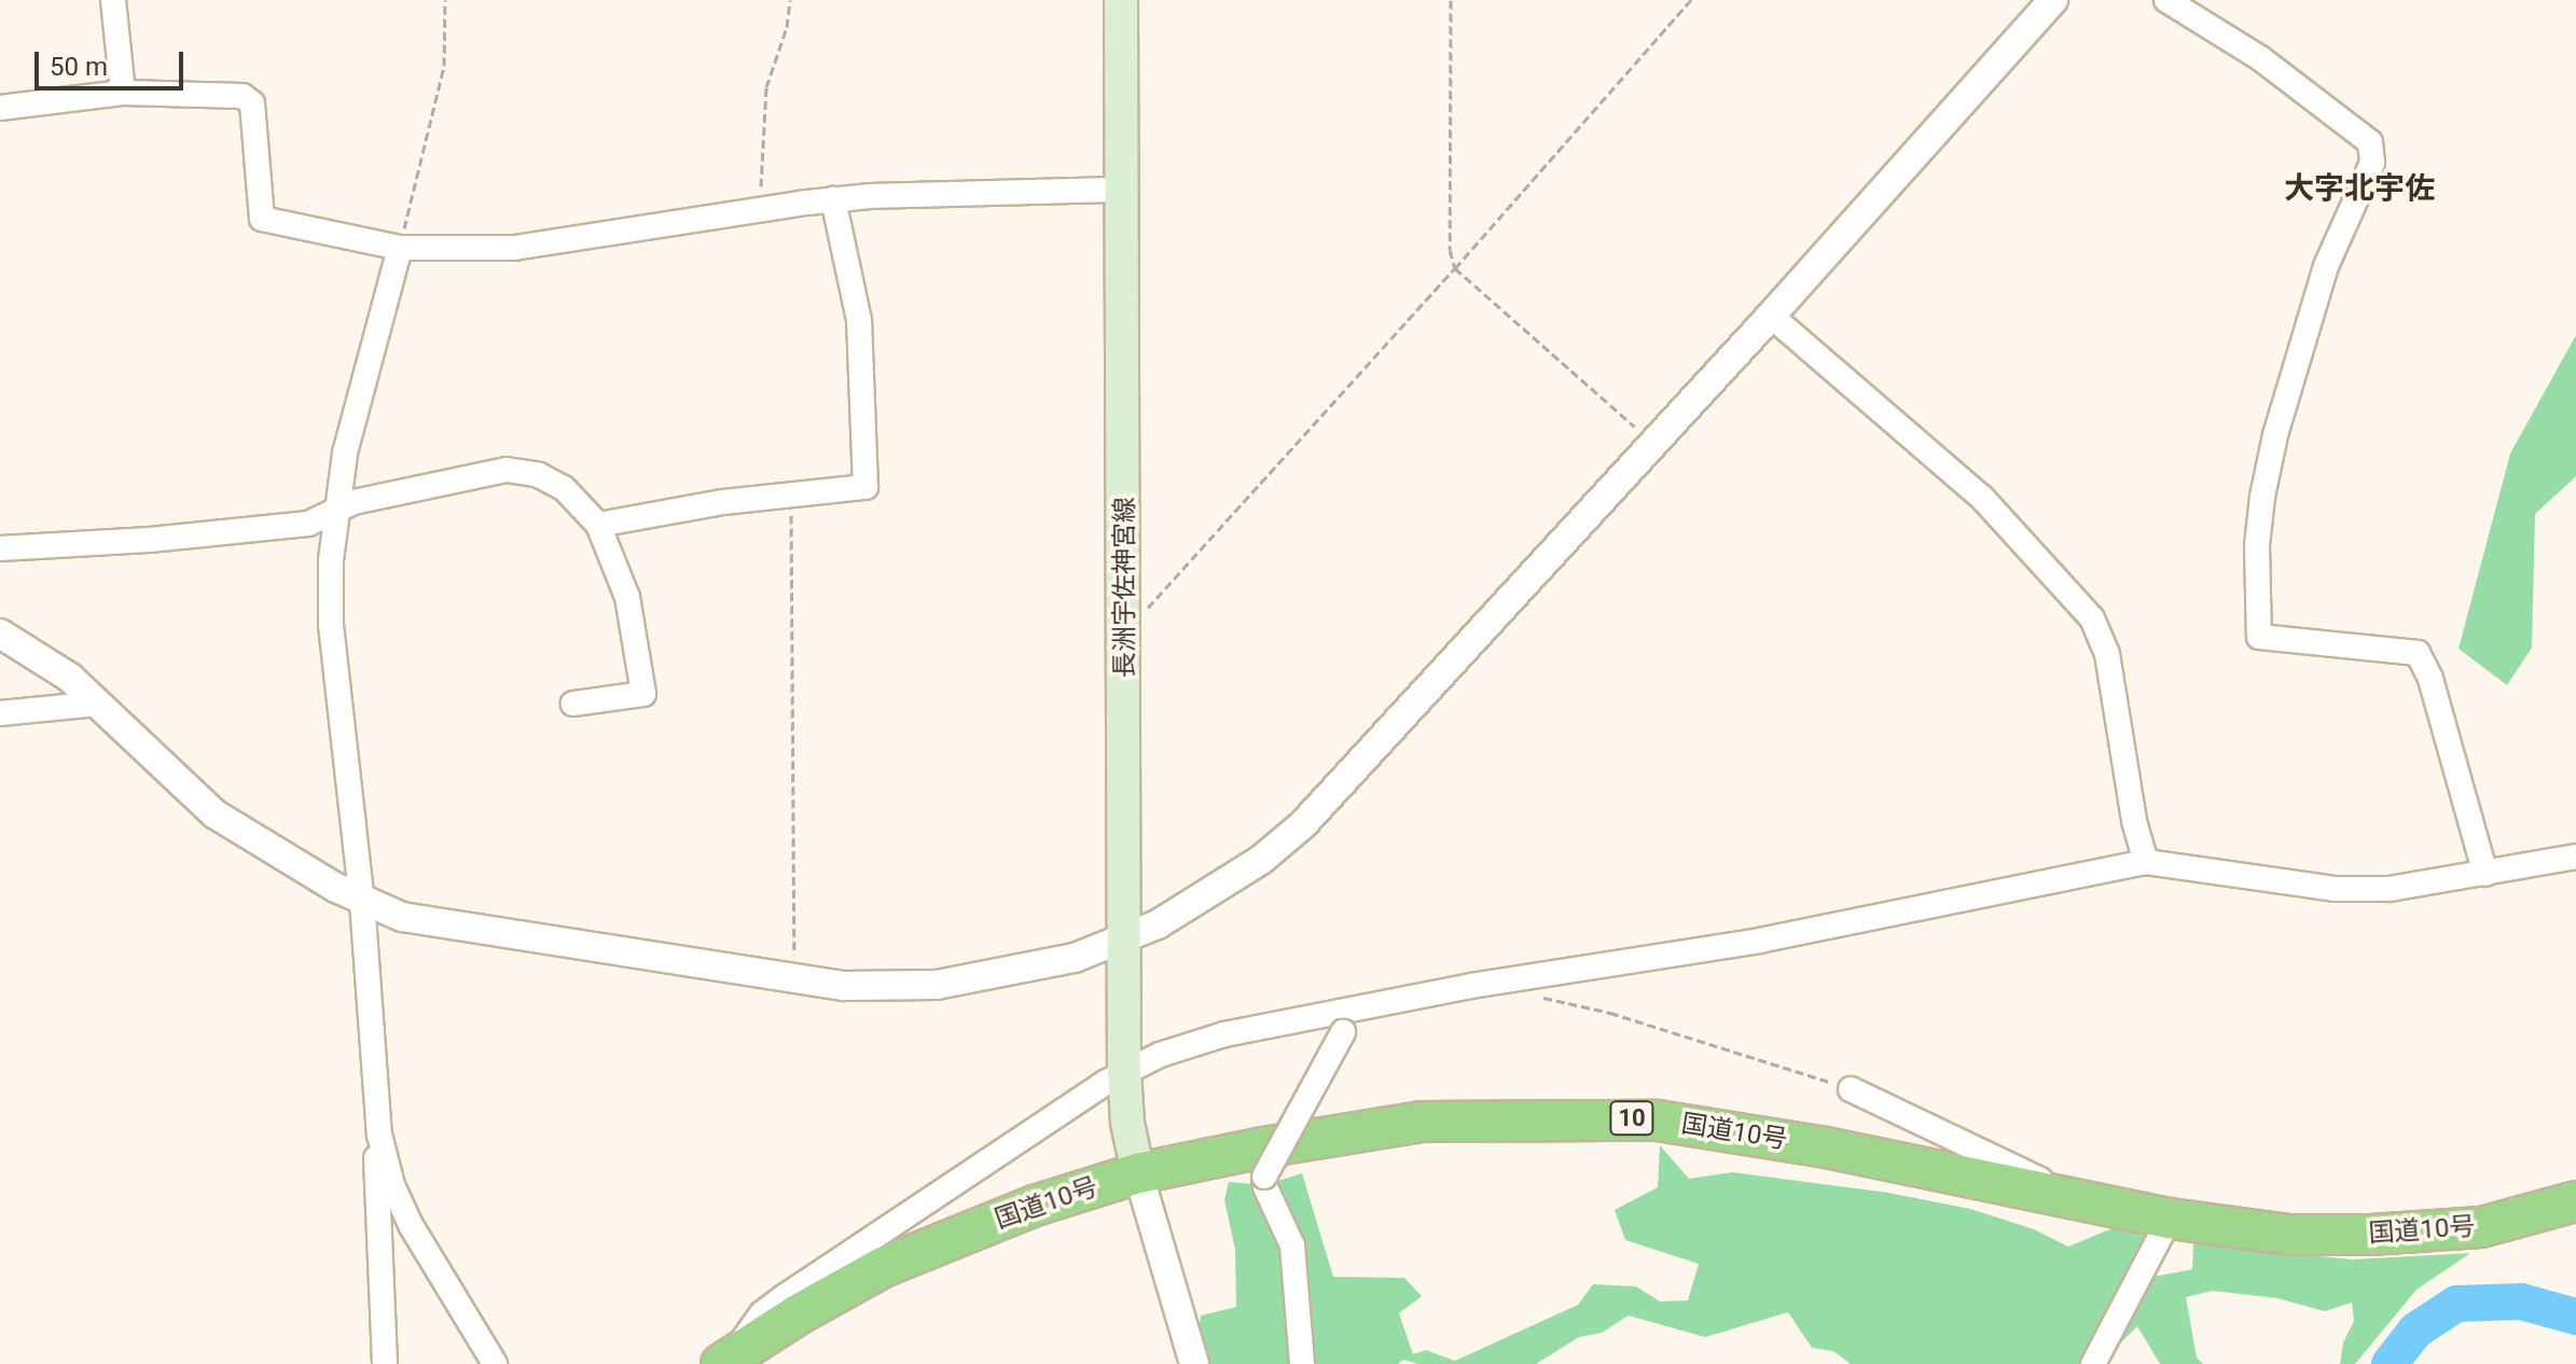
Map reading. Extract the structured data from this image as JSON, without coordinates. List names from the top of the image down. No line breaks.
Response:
{"streets":{"highway":["10","国道10号"],"main road":["長洲宇佐神宮線"]},"crossings":[["長洲宇佐神宮線","国道10号"]],"districts":["大字北宇佐"],"scale_bar":"50 m"}
